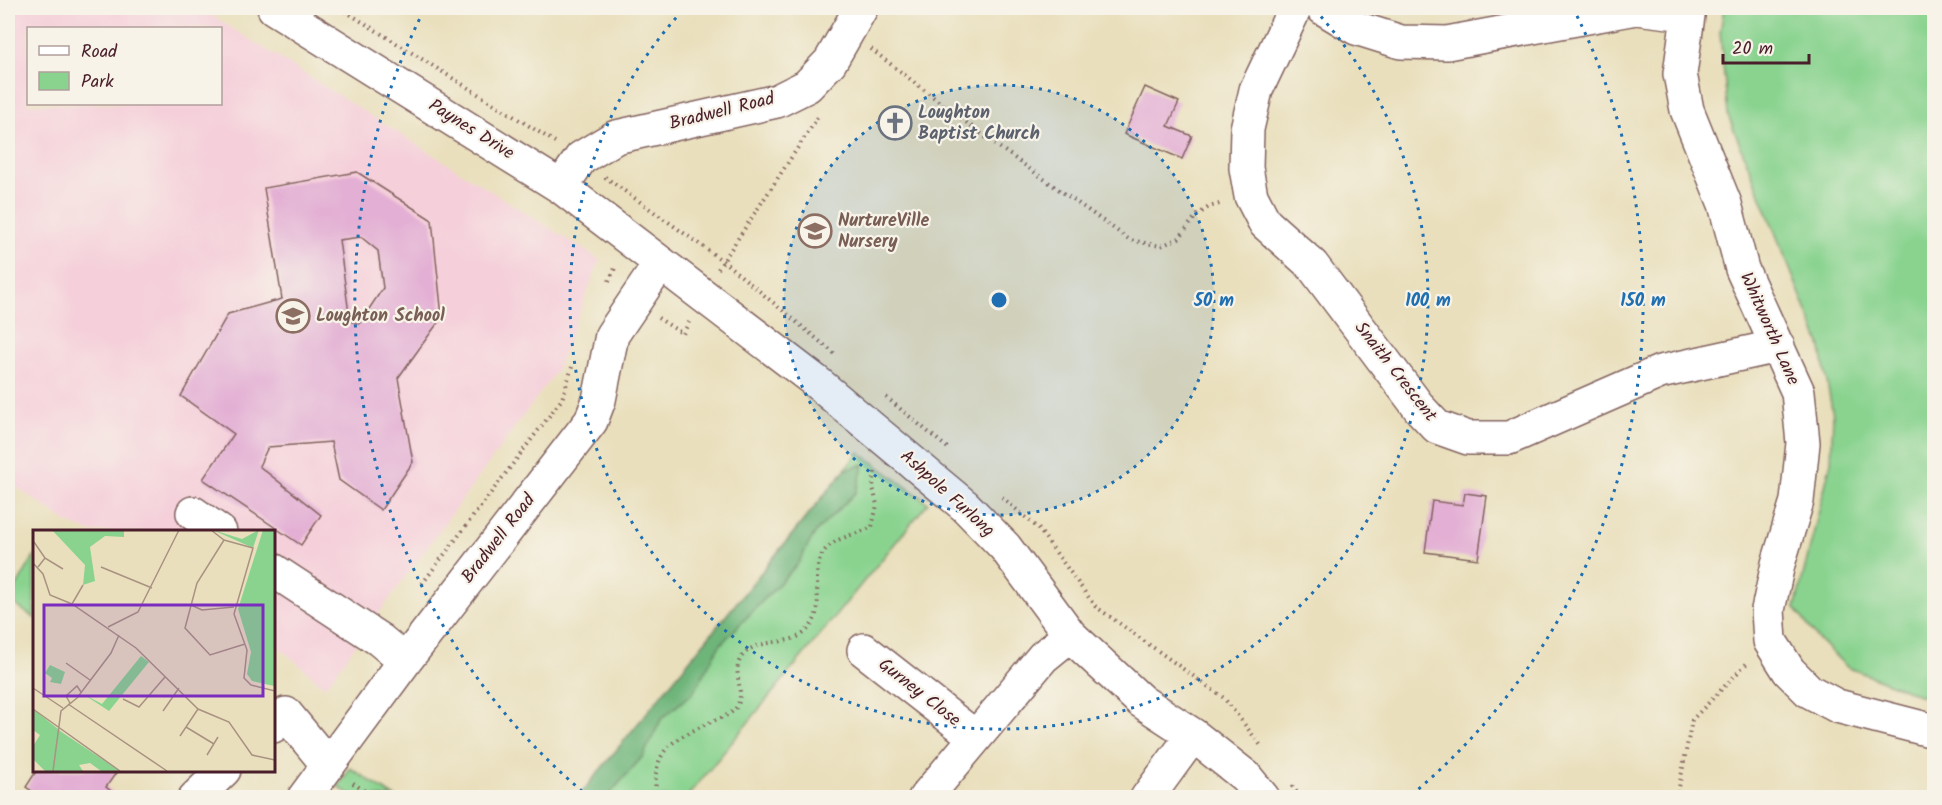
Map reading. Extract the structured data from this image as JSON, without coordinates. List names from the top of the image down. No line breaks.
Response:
{"streets":{"street":["Bradwell Road","Paynes Drive","Whitworth Lane","Snaith Crescent","Ashpole Furlong","Gurney Close"]},"crossings":[["Bradwell Road","Paynes Drive"],["Bradwell Road","Ashpole Furlong"],["Paynes Drive","Ashpole Furlong"],["Whitworth Lane","Snaith Crescent"],["Ashpole Furlong","Gurney Close"]],"places":{"church":["Loughton Baptist Church"],"school or university":["NurtureVille Nursery","Loughton School"]},"legend":["Road","Park"],"scale_bar":"20 m","rings":["50 m","100 m","150 m"]}
